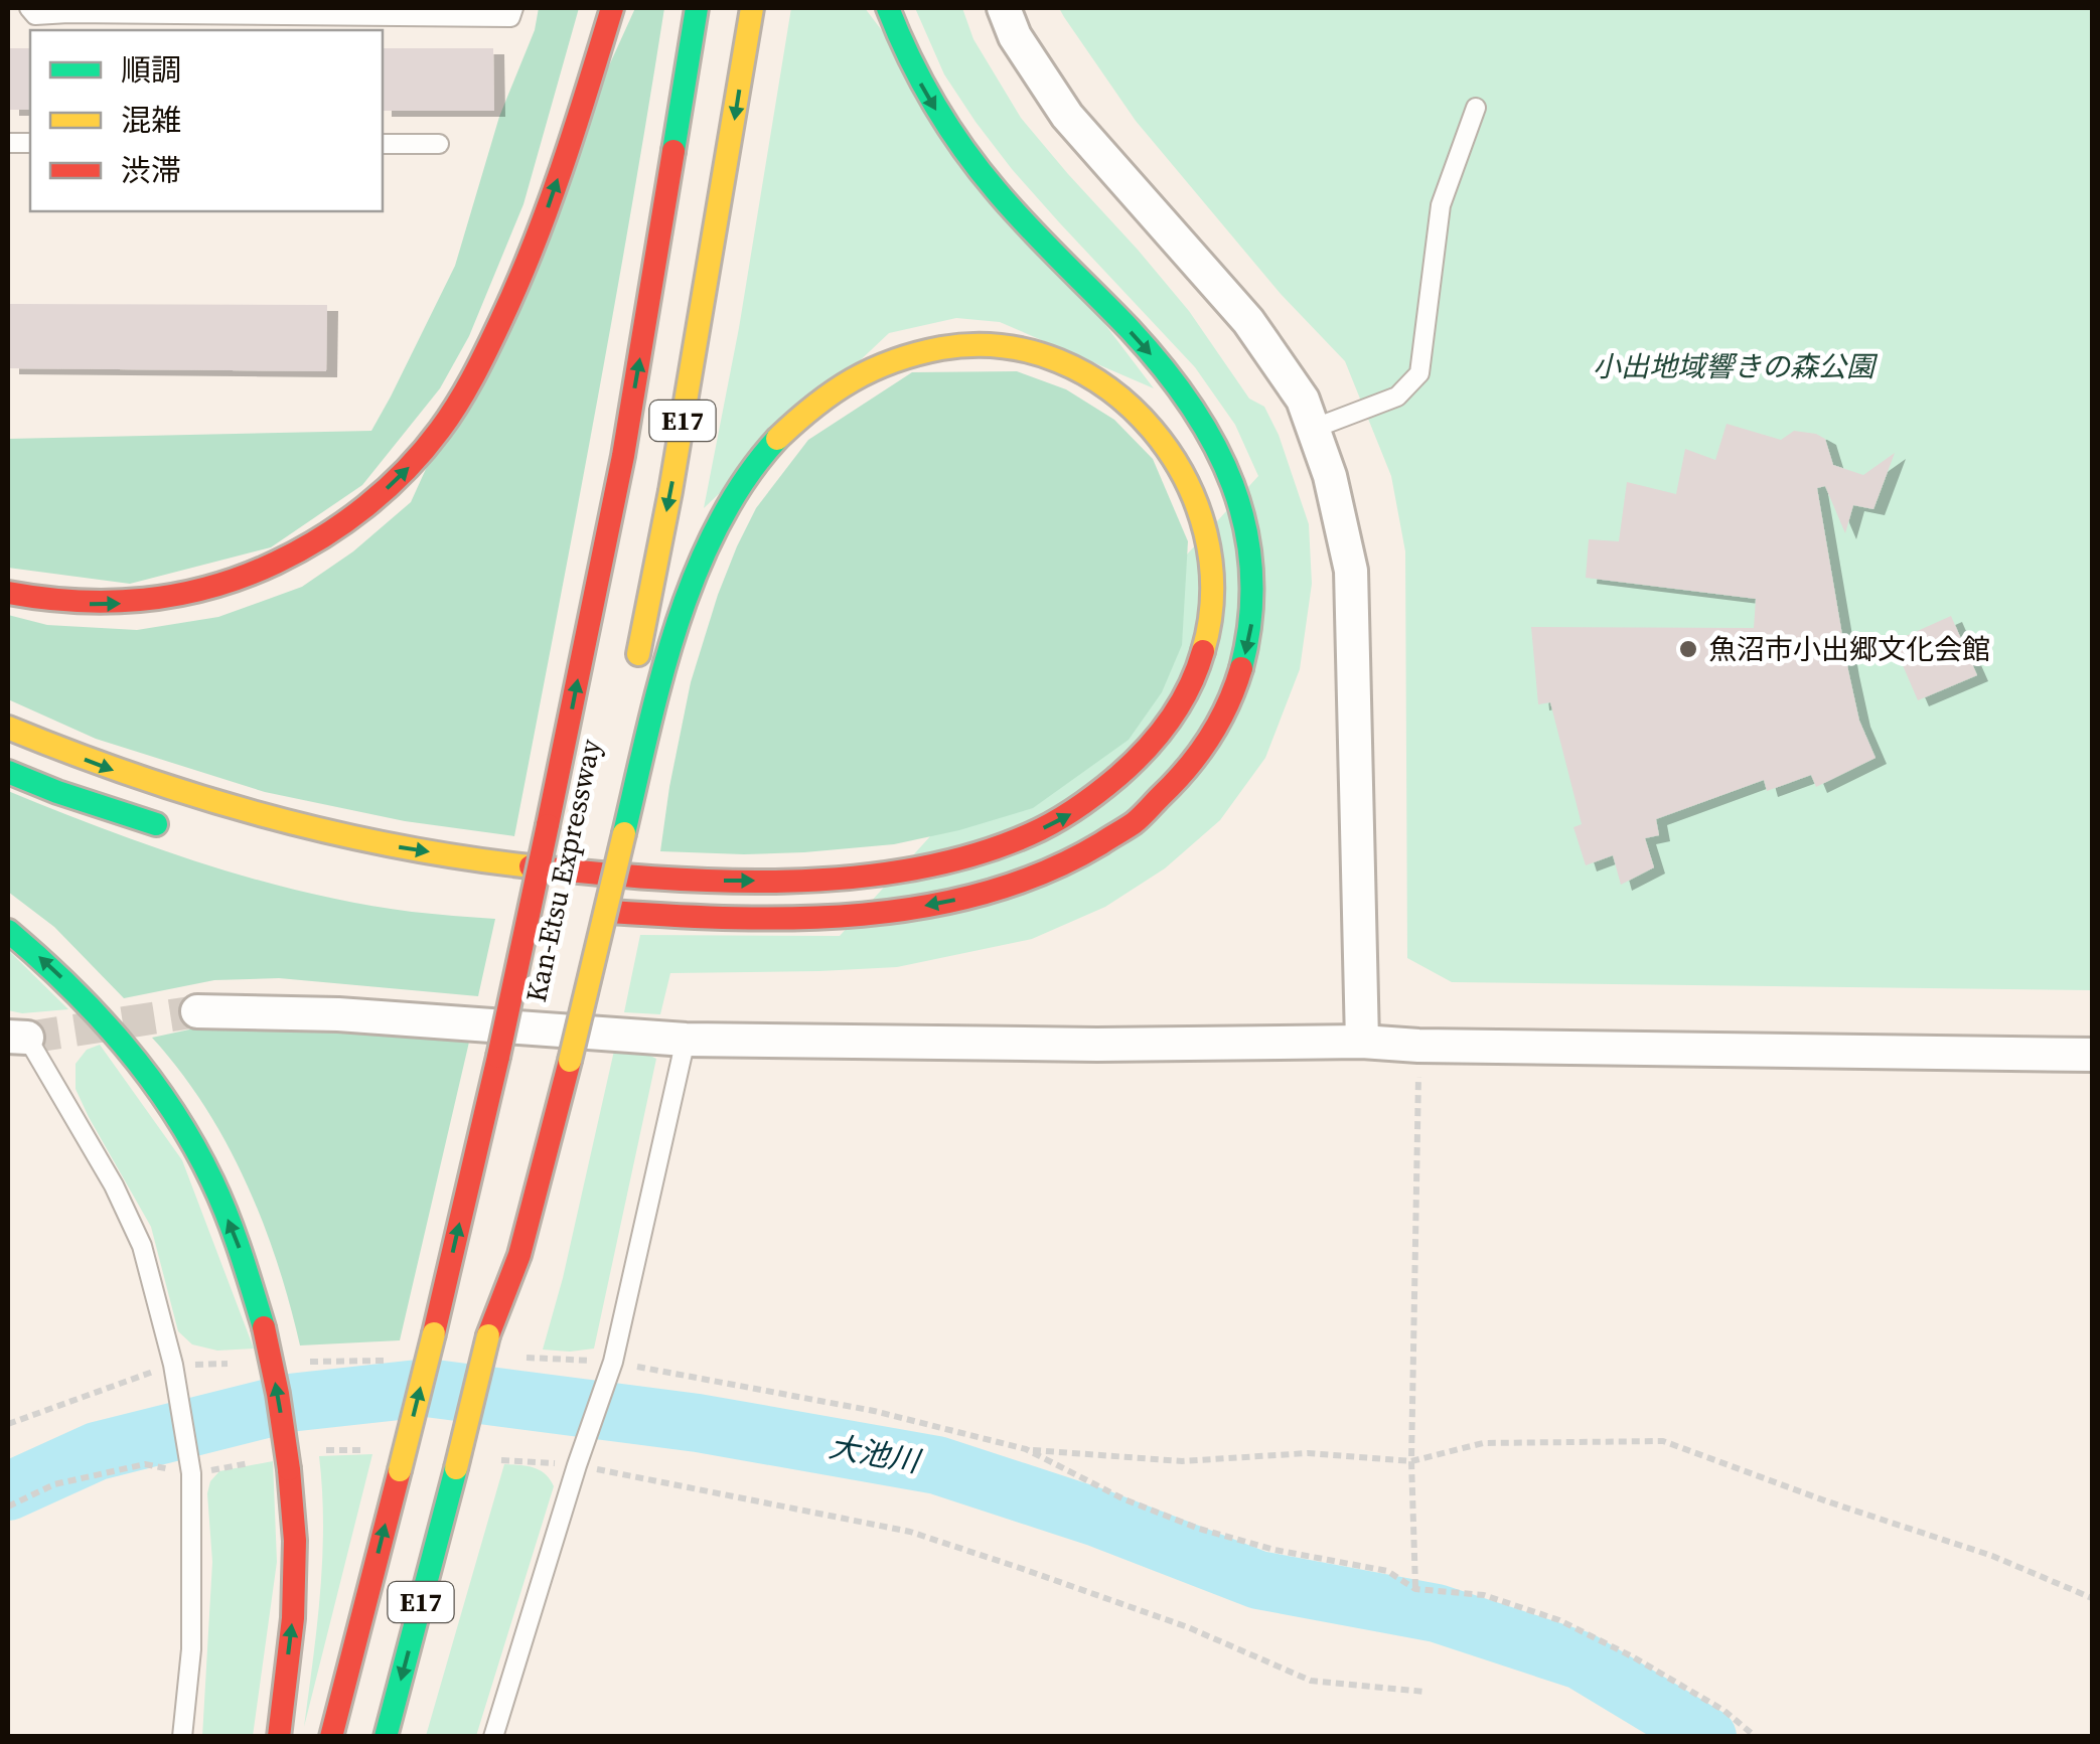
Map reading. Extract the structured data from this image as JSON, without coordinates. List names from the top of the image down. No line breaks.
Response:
{"streets":{"highway":["E17","Kan-Etsu Expressway"]},"water":["大池川"],"parks":["小出地域響きの森公園"],"places":["魚沼市小出郷文化会館"],"legend":["順調","混雑","渋滞"]}
